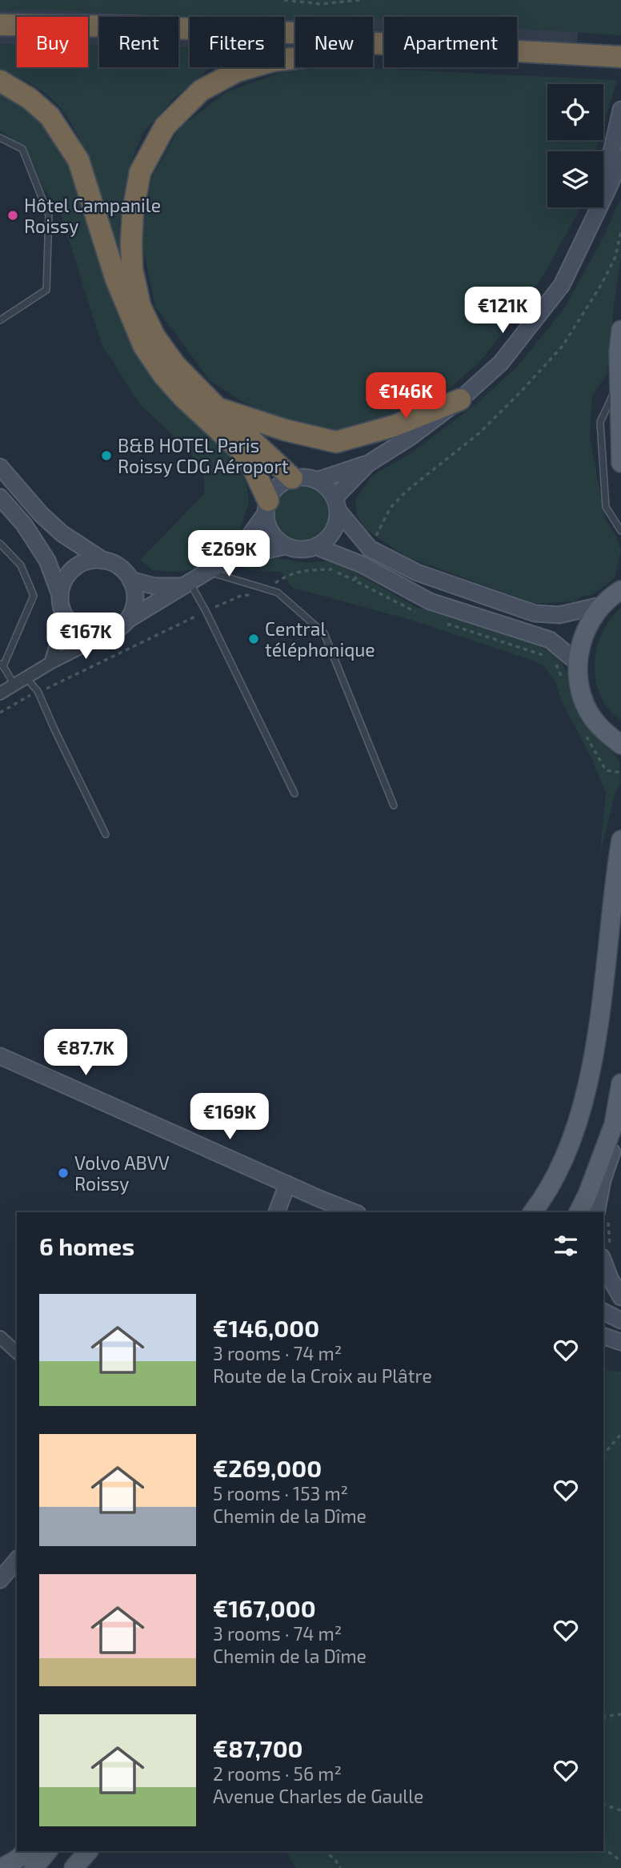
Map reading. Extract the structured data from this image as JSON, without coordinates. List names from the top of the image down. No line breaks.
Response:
{"places":["Hôtel Campanile Roissy","B&B HOTEL Paris Roissy CDG Aéroport","Central téléphonique","Volvo ABVV Roissy"],"page":{"chip":["Buy","Rent","Filters","New","Apartment"],"price":["€121K","€146K","€269K","€167K","€87.7K","€169K"],"heading":"6 homes","list":[{"name":"€146,000","note":"3 rooms · 74 m² · Route de la Croix au Plâtre"},{"name":"€269,000","note":"5 rooms · 153 m² · Chemin de la Dîme"},{"name":"€167,000","note":"3 rooms · 74 m² · Chemin de la Dîme"},{"name":"€87,700","note":"2 rooms · 56 m² · Avenue Charles de Gaulle"}]}}
